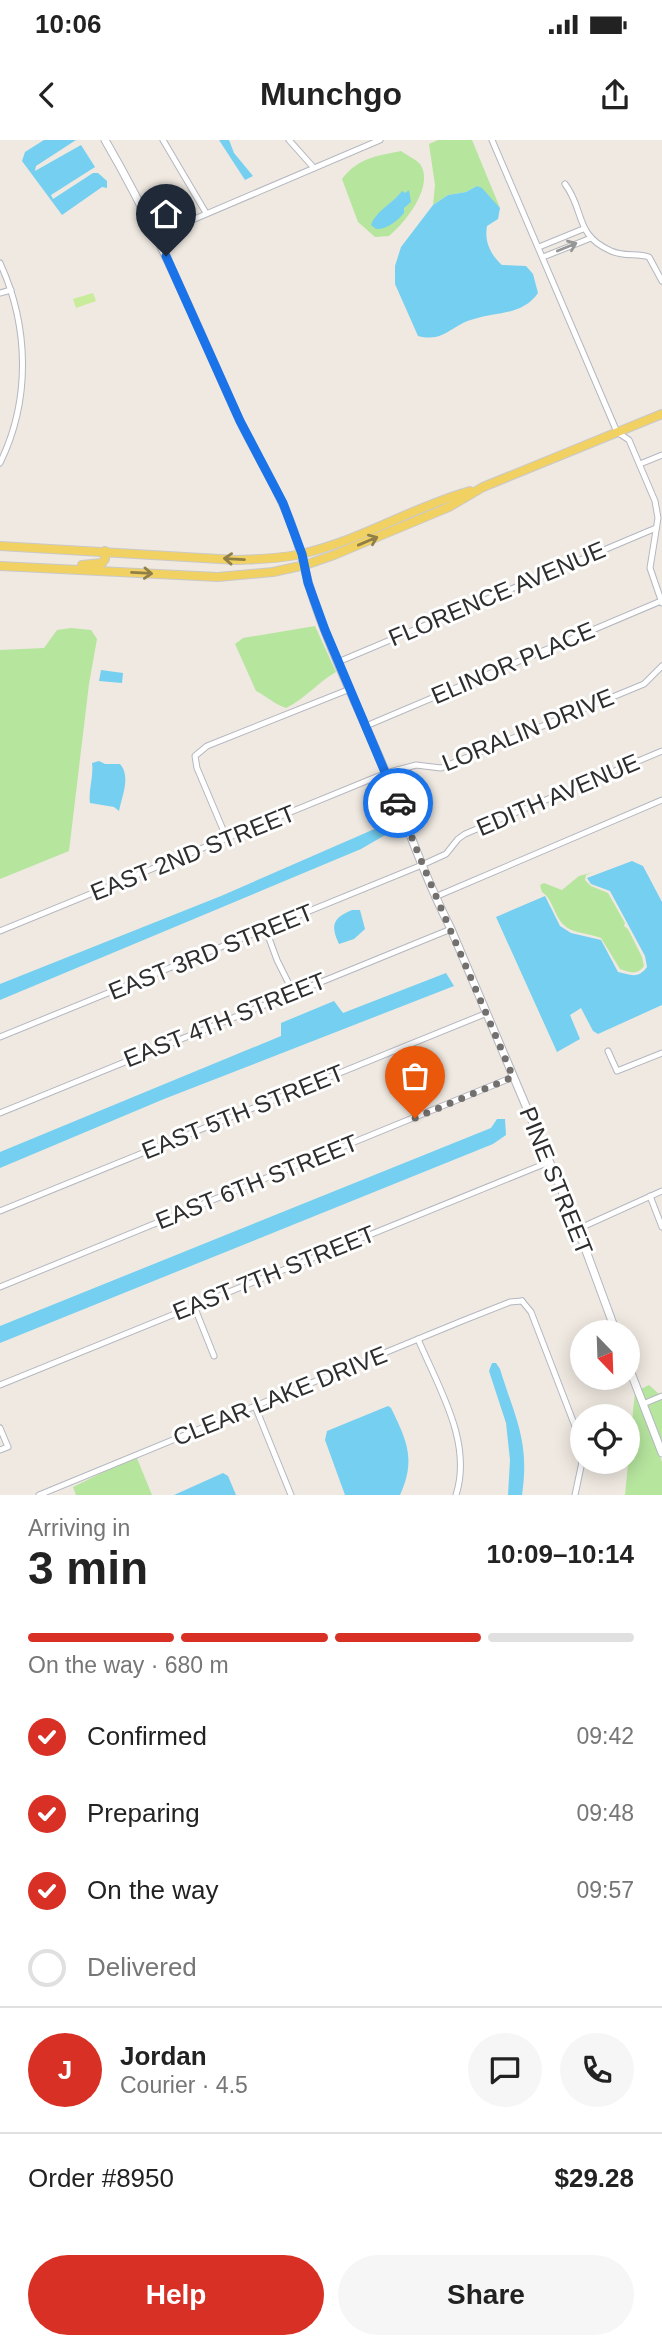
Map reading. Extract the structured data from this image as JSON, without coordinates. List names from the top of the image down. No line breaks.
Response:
{"streets":{"main road":["PINE STREET"],"street":["FLORENCE AVENUE","ELINOR PLACE","LORALIN DRIVE","EDITH AVENUE","EAST 2ND STREET","EAST 3RD STREET","EAST 4TH STREET","EAST 5TH STREET","EAST 6TH STREET","EAST 7TH STREET","CLEAR LAKE DRIVE"]},"crossings":[["FLORENCE AVENUE","PINE STREET"],["ELINOR PLACE","PINE STREET"],["LORALIN DRIVE","EAST 2ND STREET"],["LORALIN DRIVE","PINE STREET"],["EDITH AVENUE","EAST 3RD STREET"],["EDITH AVENUE","PINE STREET"],["EAST 2ND STREET","PINE STREET"],["EAST 3RD STREET","PINE STREET"],["EAST 4TH STREET","PINE STREET"],["EAST 5TH STREET","PINE STREET"],["PINE STREET","EAST 6TH STREET"],["PINE STREET","EAST 7TH STREET"]],"north":"bottom right","page":{"status":"10:06","header":"Munchgo","heading":["3 min","Arriving in","10:09–10:14"],"panel":["Jordan","Courier · 4.5","Order #8950","$29.28"],"bar":"On the way · 680 m","list":[["Confirmed","09:42"],["Preparing","09:48"],["On the way","09:57"],"Delivered"],"round":"J","buttons":["Help","Share"]}}
